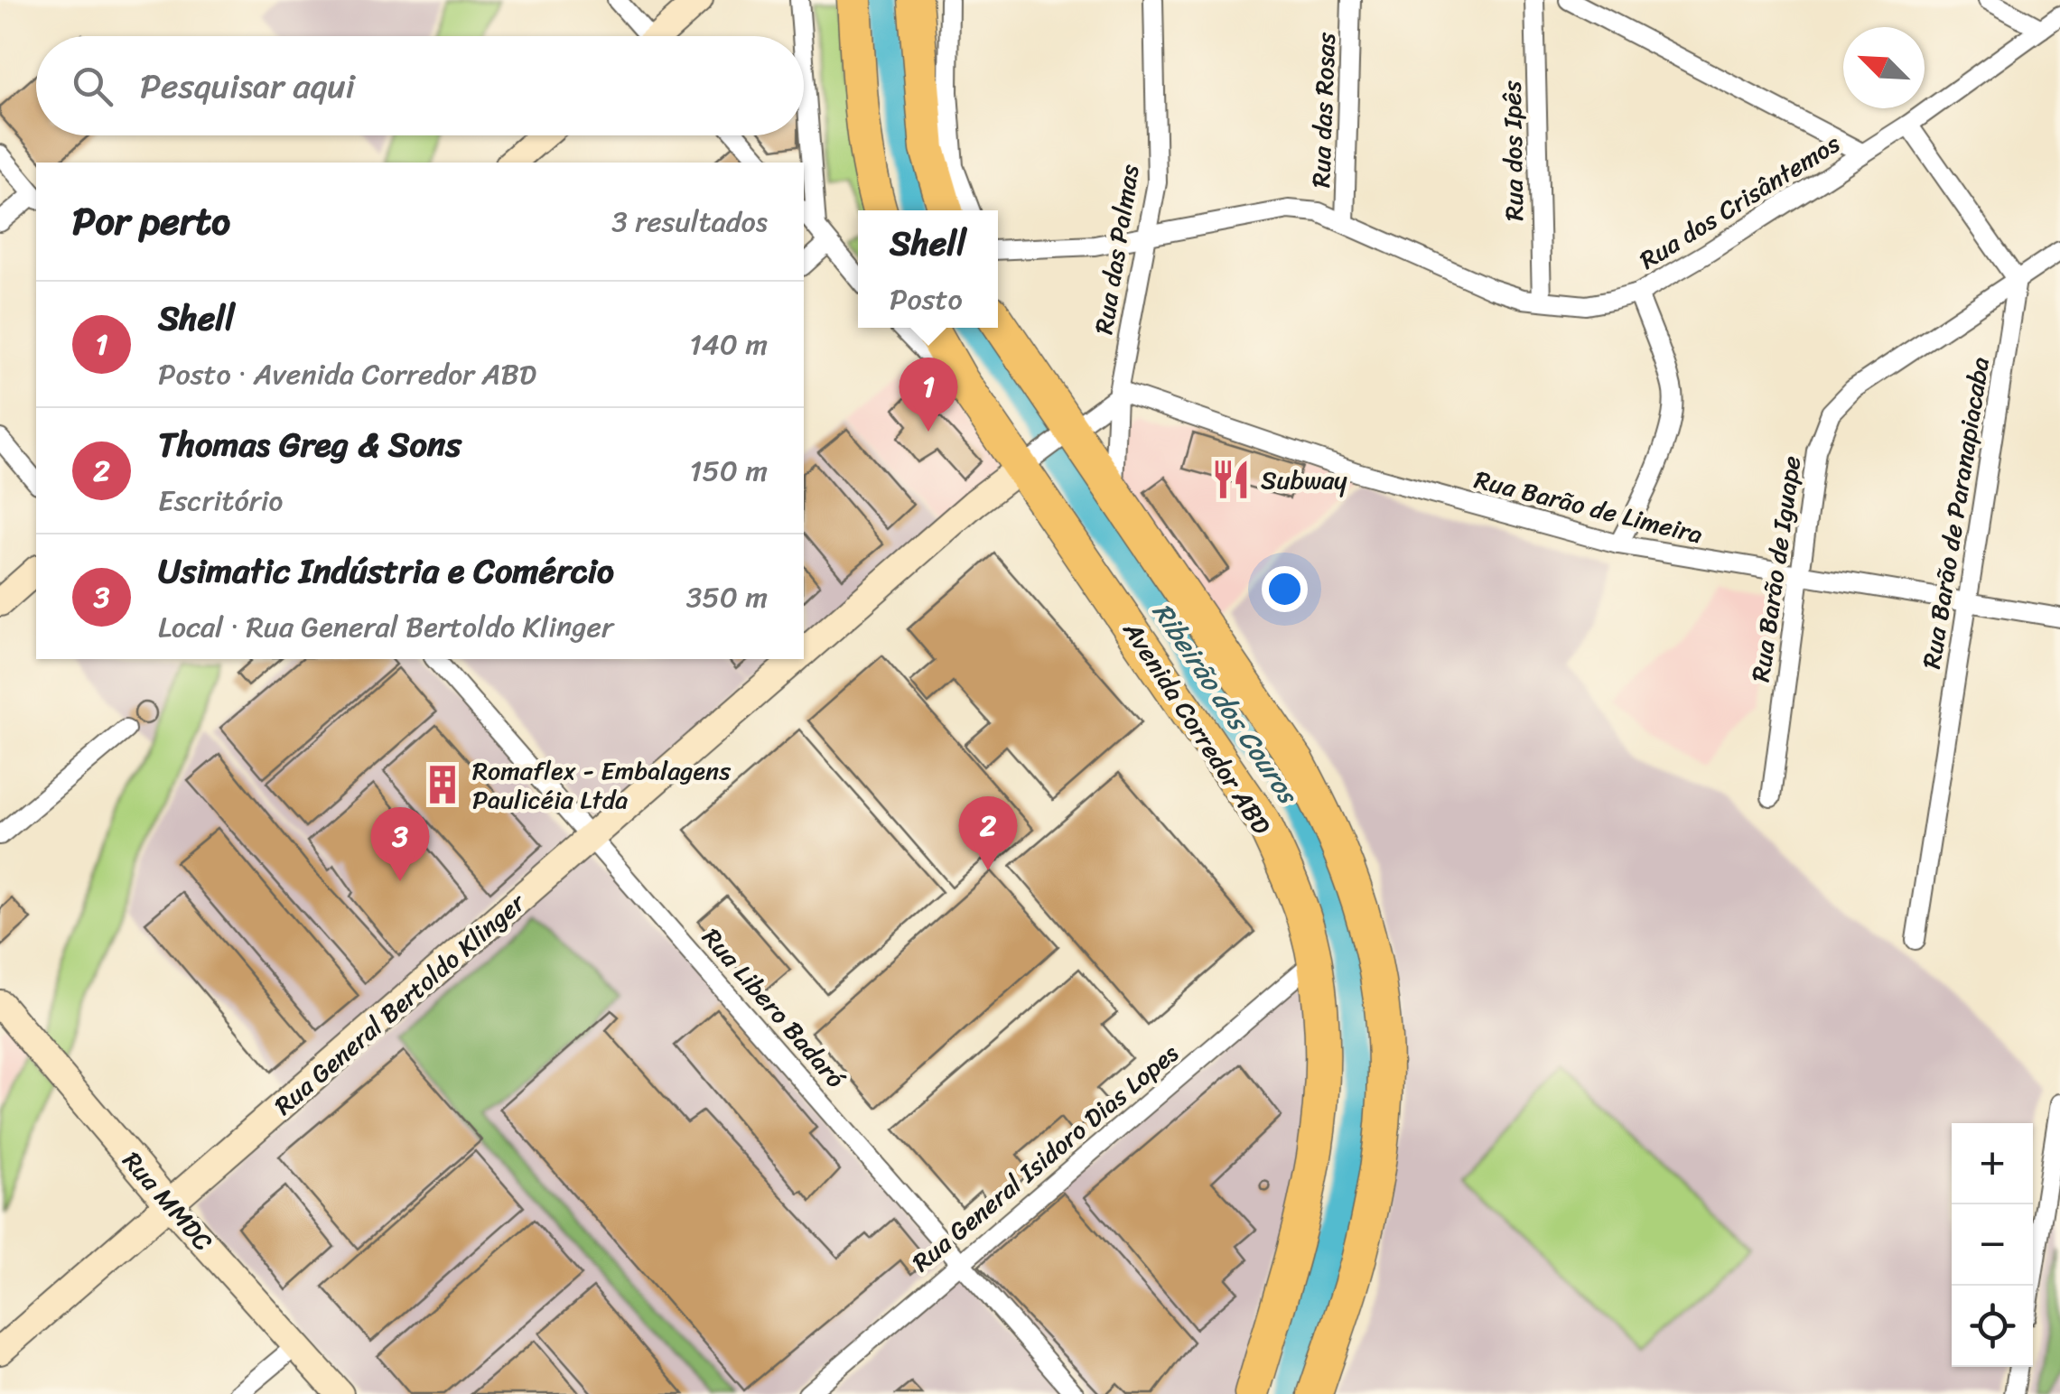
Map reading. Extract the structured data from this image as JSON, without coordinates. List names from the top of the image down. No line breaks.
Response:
{"streets":{"highway":["Avenida Corredor ABD"],"street":["Rua das Rosas","Rua dos Ipês","Rua dos Crisântemos","Rua das Palmas","Rua Barão de Limeira","Rua Barão de Paranapiacaba","Rua Barão de Iguape","Rua General Bertoldo Klinger","Rua Libero Badaró","Rua General Isidoro Dias Lopes","Rua MMDC"]},"crossings":[["Rua das Rosas","Rua dos Crisântemos"],["Rua dos Ipês","Rua dos Crisântemos"],["Rua dos Crisântemos","Rua das Palmas"],["Rua das Palmas","Rua Barão de Limeira"],["Rua Barão de Limeira","Rua Barão de Paranapiacaba"],["Rua Barão de Limeira","Rua Barão de Iguape"],["Rua Barão de Paranapiacaba","Rua Barão de Iguape"],["Avenida Corredor ABD","Rua General Bertoldo Klinger"],["Avenida Corredor ABD","Rua General Isidoro Dias Lopes"],["Rua General Bertoldo Klinger","Rua Libero Badaró"],["Rua General Bertoldo Klinger","Rua MMDC"],["Rua Libero Badaró","Rua General Isidoro Dias Lopes"]],"water":["Ribeirão dos Couros"],"places":{"restaurant":["Subway"],"building":["Romaflex - Embalagens Paulicéia Ltda"]},"north":"top left","page":{"search":"Pesquisar aqui","heading":["Por perto","3 resultados"],"popup":["Shell","Posto"],"list":[{"mark":"1","name":"Shell","note":"Posto · Avenida Corredor ABD","value":"140 m"},{"mark":"2","name":"Thomas Greg & Sons","note":"Escritório","value":"150 m"},{"mark":"3","name":"Usimatic Indústria e Comércio","note":"Local · Rua General Bertoldo Klinger","value":"350 m"}],"pins":["1","2","3"],"map_buttons":["+","−"]}}
